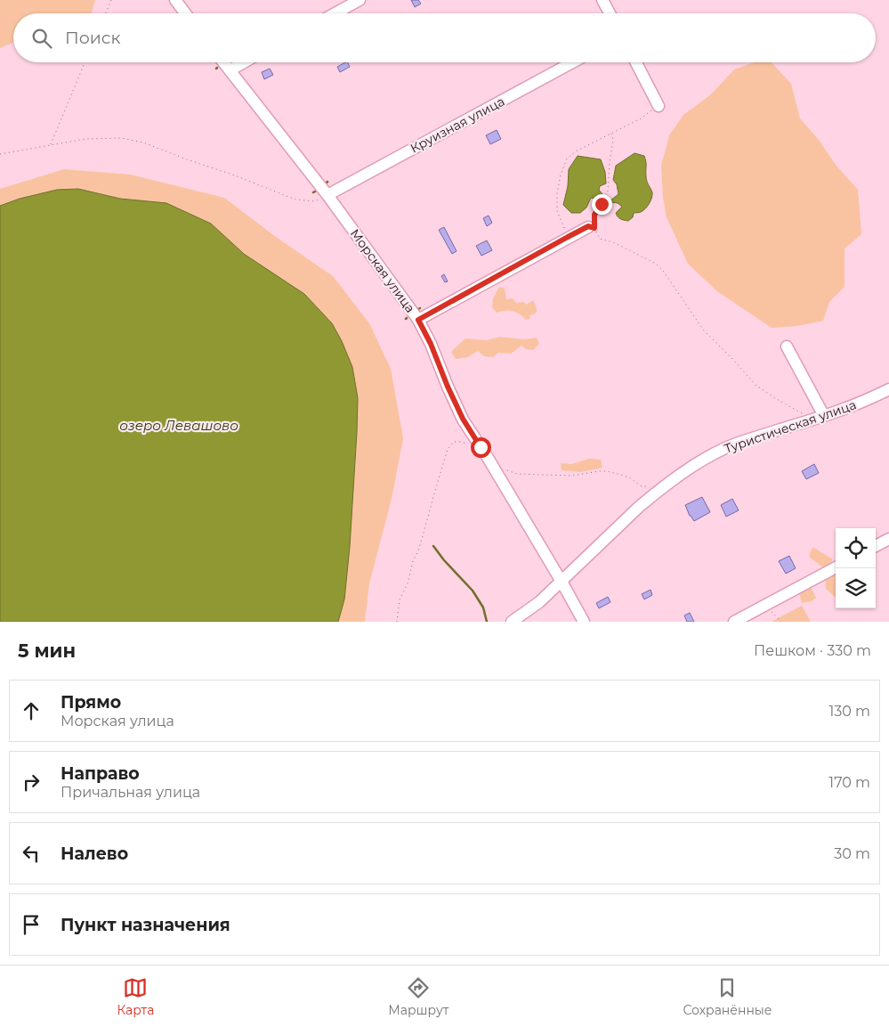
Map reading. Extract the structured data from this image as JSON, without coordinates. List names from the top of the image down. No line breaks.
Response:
{"streets":{"street":["Круизная улица","Морская улица","Туристическая улица"]},"crossings":[["Круизная улица","Морская улица"],["Морская улица","Туристическая улица"]],"water":["озеро Левашово"],"page":{"search":"Поиск","heading":["5 мин","Пешком · 330 m"],"list":[["Прямо","Морская улица","130 m"],["Направо","Причальная улица","170 m"],["Налево","30 m"],"Пункт назначения"],"nav":["Карта","Маршрут","Сохранённые"]}}
